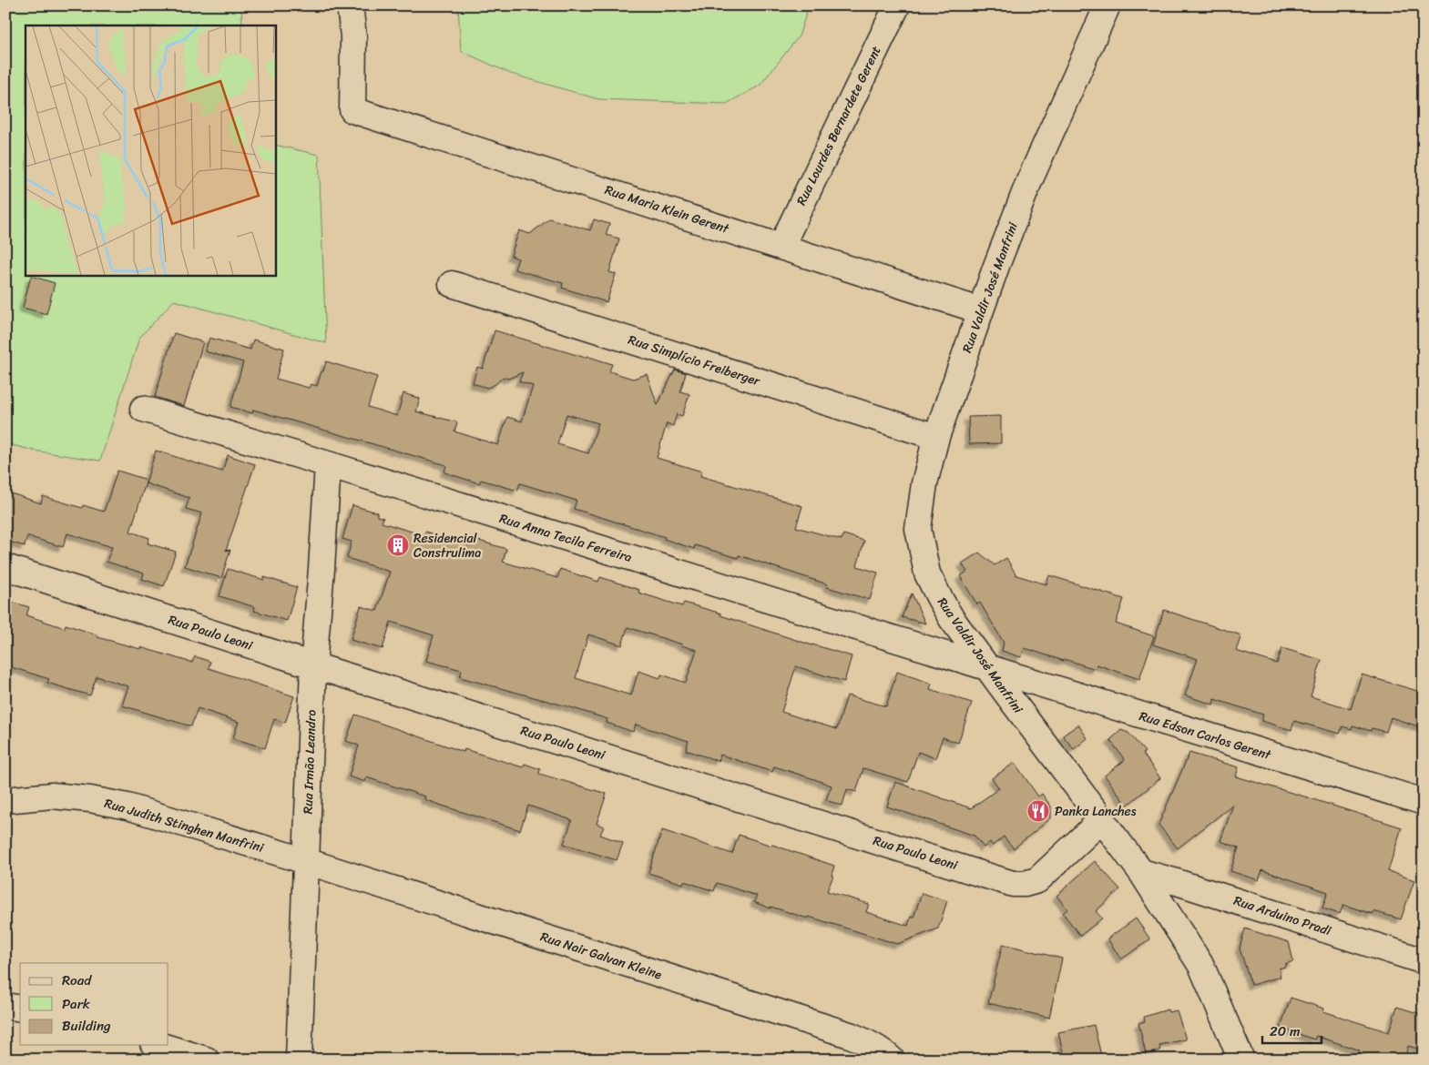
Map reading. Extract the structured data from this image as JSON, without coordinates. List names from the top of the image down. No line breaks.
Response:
{"streets":{"street":["Rua Lourdes Bernardete Gerent","Rua Maria Klein Gerent","Rua Valdir José Manfrini","Rua Simplício Freiberger","Rua Anna Tecila Ferreira","Rua Paulo Leoni","Rua Edson Carlos Gerent","Rua Irmão Leandro","Rua Judith Stinghen Manfrini","Rua Arduino Pradi","Rua Nair Galvan Kleine"]},"crossings":[["Rua Lourdes Bernardete Gerent","Rua Maria Klein Gerent"],["Rua Maria Klein Gerent","Rua Valdir José Manfrini"],["Rua Valdir José Manfrini","Rua Simplício Freiberger"],["Rua Valdir José Manfrini","Rua Anna Tecila Ferreira"],["Rua Valdir José Manfrini","Rua Paulo Leoni"],["Rua Valdir José Manfrini","Rua Edson Carlos Gerent"],["Rua Valdir José Manfrini","Rua Arduino Pradi"],["Rua Anna Tecila Ferreira","Rua Edson Carlos Gerent"],["Rua Anna Tecila Ferreira","Rua Irmão Leandro"],["Rua Paulo Leoni","Rua Irmão Leandro"],["Rua Irmão Leandro","Rua Judith Stinghen Manfrini"],["Rua Irmão Leandro","Rua Nair Galvan Kleine"],["Rua Judith Stinghen Manfrini","Rua Nair Galvan Kleine"]],"places":{"building":["Residencial Construlima"],"restaurant":["Panka Lanches"]},"legend":["Road","Park","Building"],"scale_bar":"20 m"}
